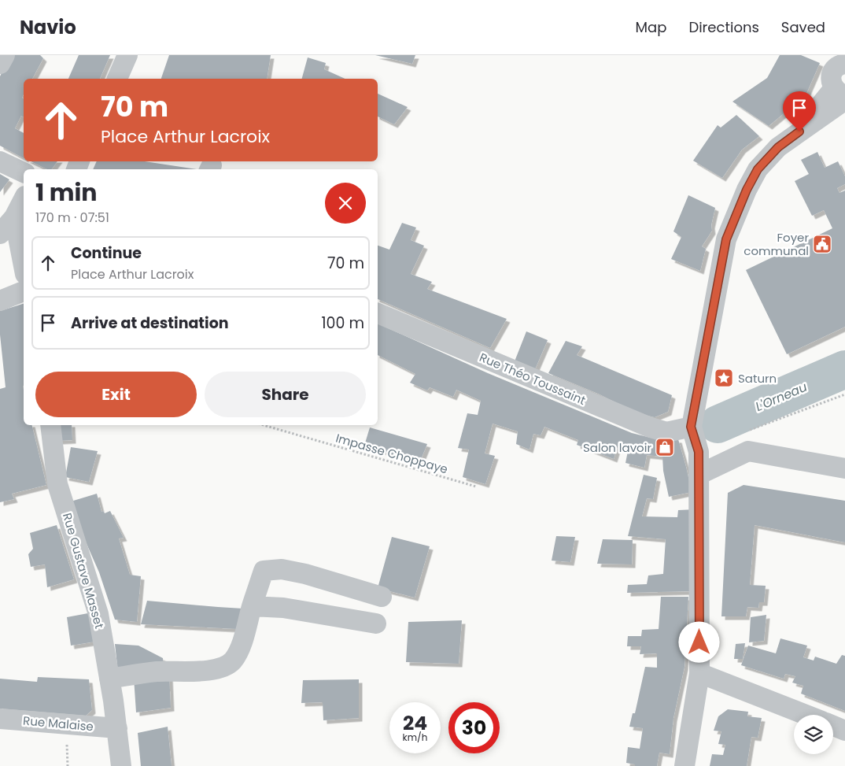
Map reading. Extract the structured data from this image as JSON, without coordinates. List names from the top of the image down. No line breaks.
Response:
{"streets":{"street":["Rue Théo Toussaint","Rue Gustave Masset","Rue Malaise"],"path":["Impasse Choppaye"]},"crossings":[["Rue Gustave Masset","Rue Malaise"]],"water":["L'Orneau"],"places":{"public building":["Foyer communal"],"place":["Saturn"],"shop":["Salon lavoir"]},"page":{"header":"Navio","nav":["Map","Directions","Saved"],"turn":["70 m","Place Arthur Lacroix"],"heading":["1 min","170 m · 07:51"],"list":[{"name":"Continue","note":"Place Arthur Lacroix","value":"70 m"},{"name":"Arrive at destination","value":"100 m"}],"buttons":["Exit","Share"],"speed":"24 km/h","limit":"30"}}
